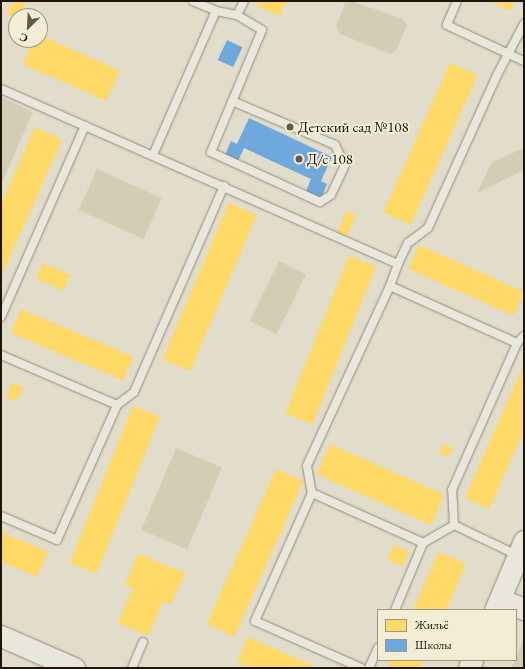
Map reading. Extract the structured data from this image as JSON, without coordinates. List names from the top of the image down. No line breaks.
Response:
{"places":["Детский сад №108","Д/с 108"],"legend":["Жильё","Школы"],"north":"bottom left"}
